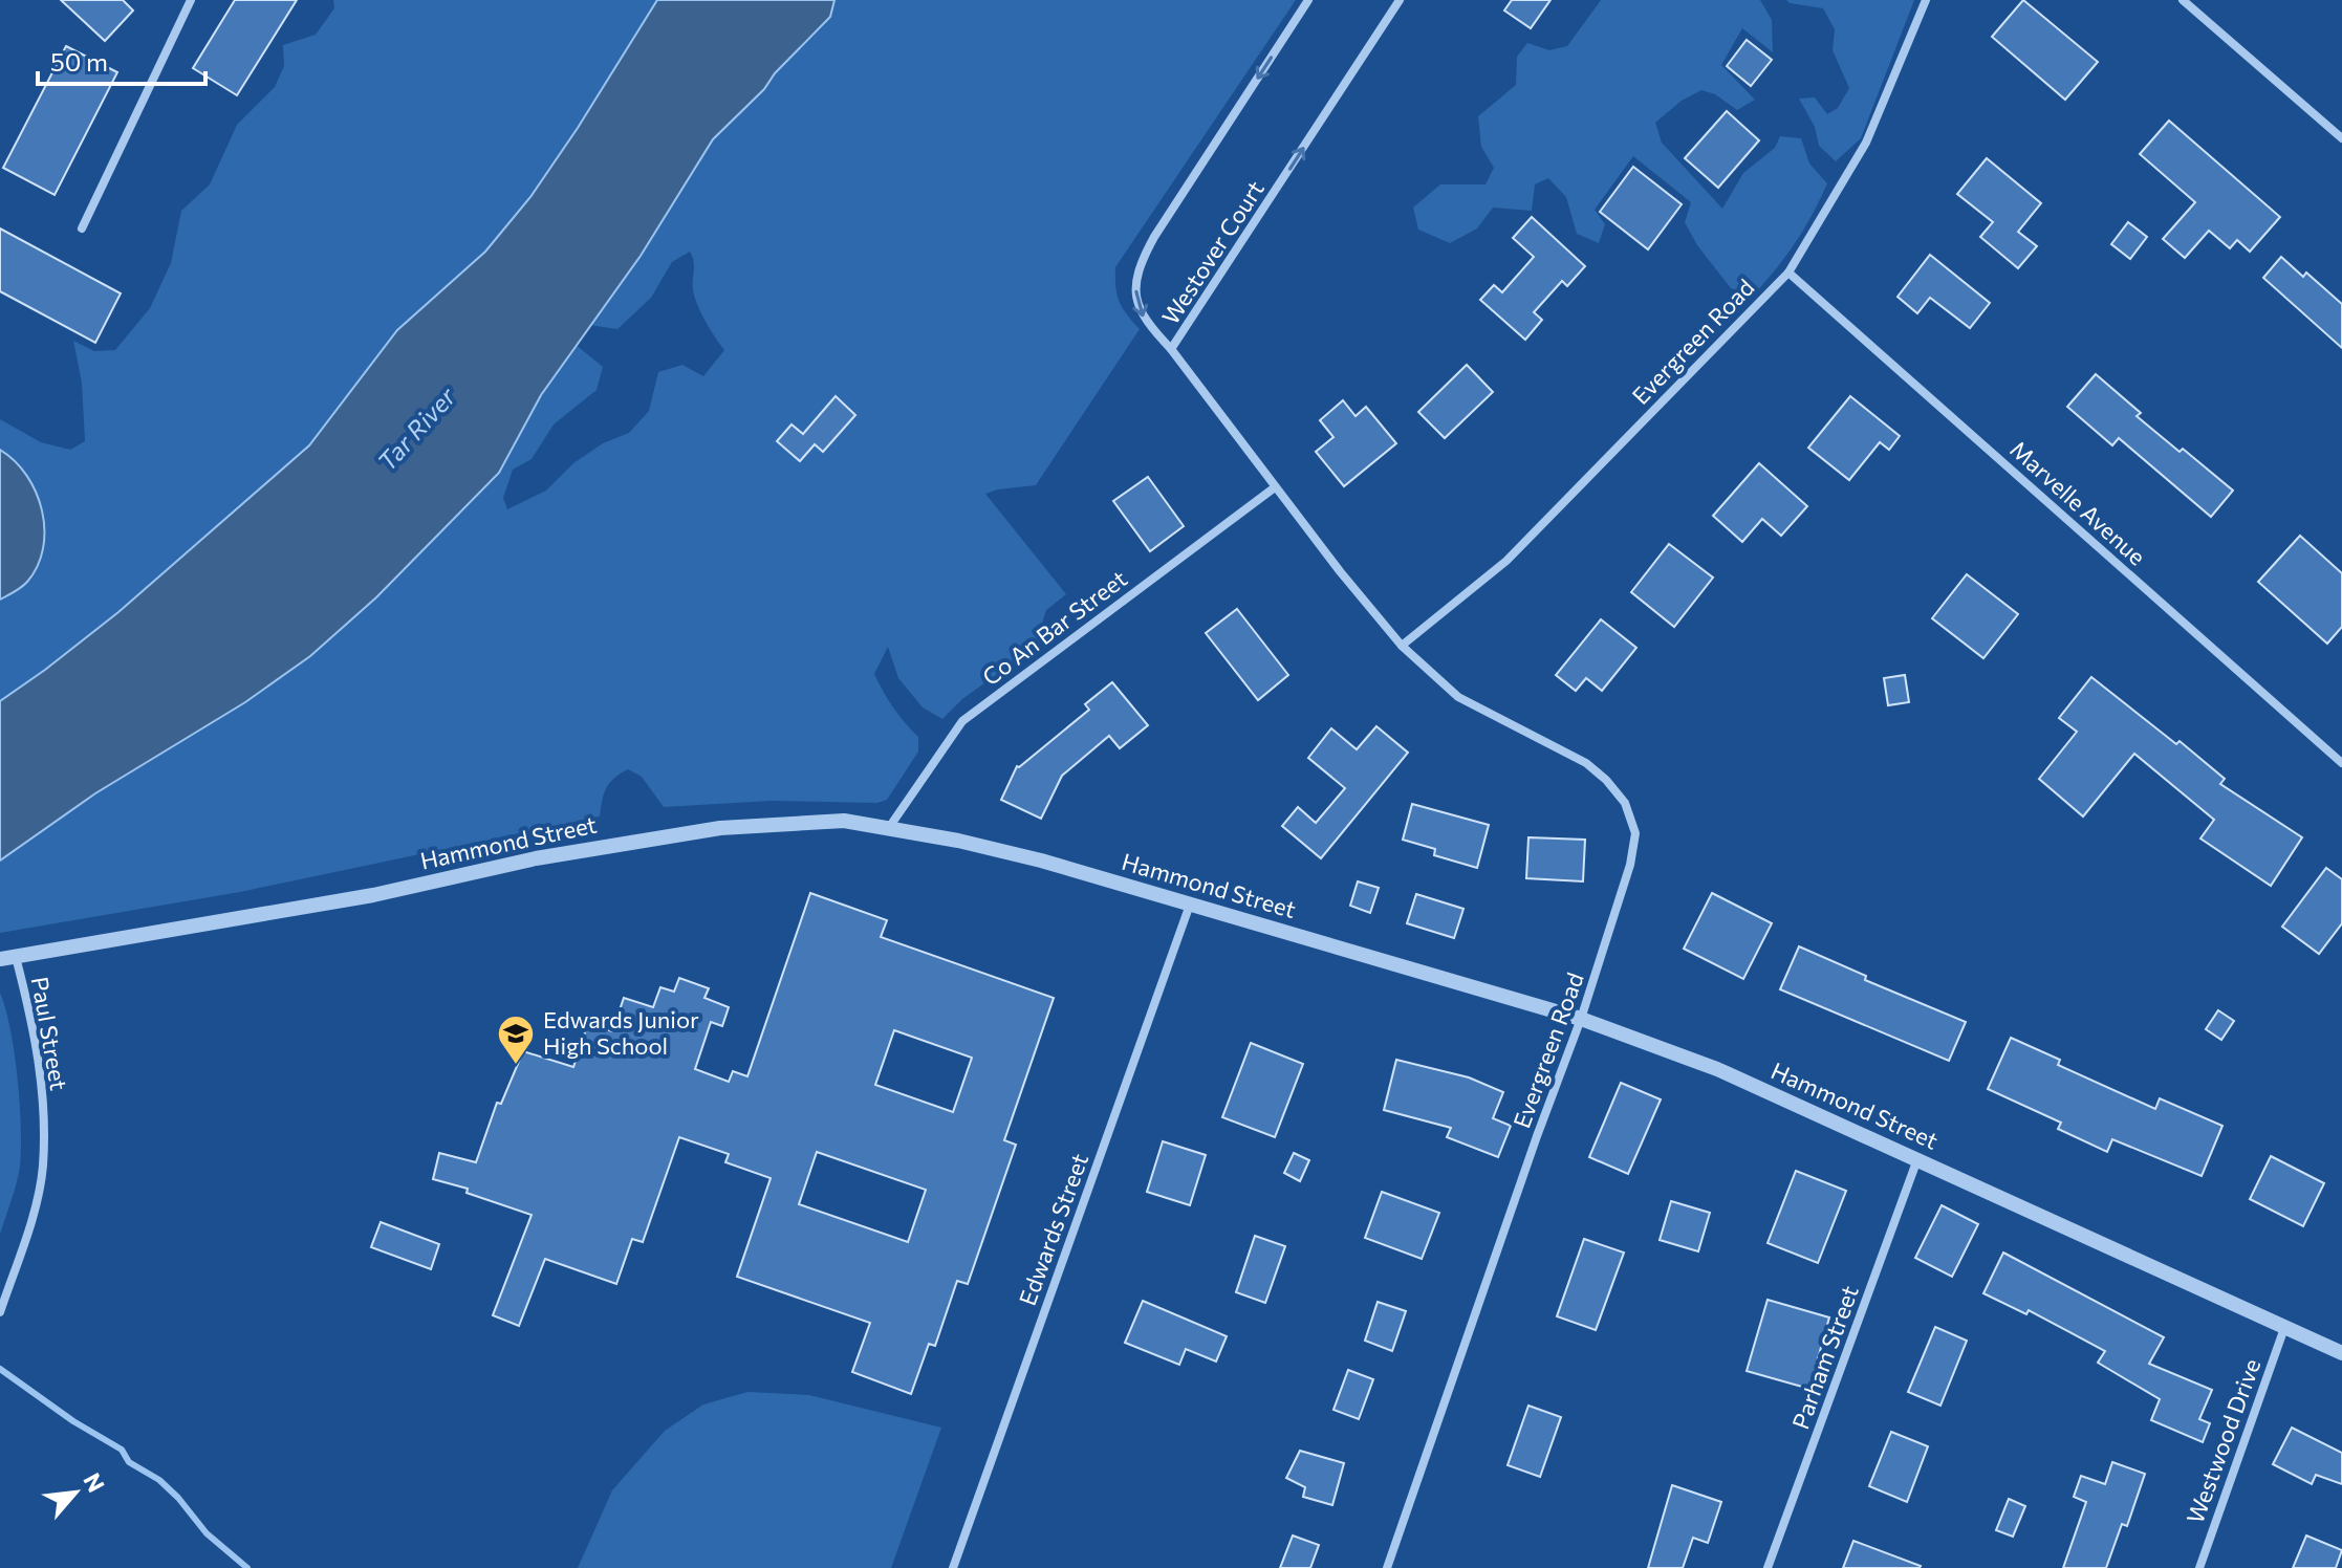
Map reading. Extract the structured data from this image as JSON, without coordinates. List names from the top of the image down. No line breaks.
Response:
{"streets":{"street":["Westover Court","Evergreen Road","Marvelle Avenue","Co An Bar Street","Hammond Street","Paul Street","Edwards Street","Parham Street","Westwood Drive"]},"crossings":[["Westover Court","Evergreen Road"],["Evergreen Road","Marvelle Avenue"],["Evergreen Road","Co An Bar Street"],["Evergreen Road","Hammond Street"],["Co An Bar Street","Hammond Street"],["Hammond Street","Paul Street"],["Hammond Street","Edwards Street"],["Hammond Street","Parham Street"],["Hammond Street","Westwood Drive"]],"water":["Tar River"],"places":{"school or university":["Edwards Junior High School"]},"scale_bar":"50 m","north":"top right"}
